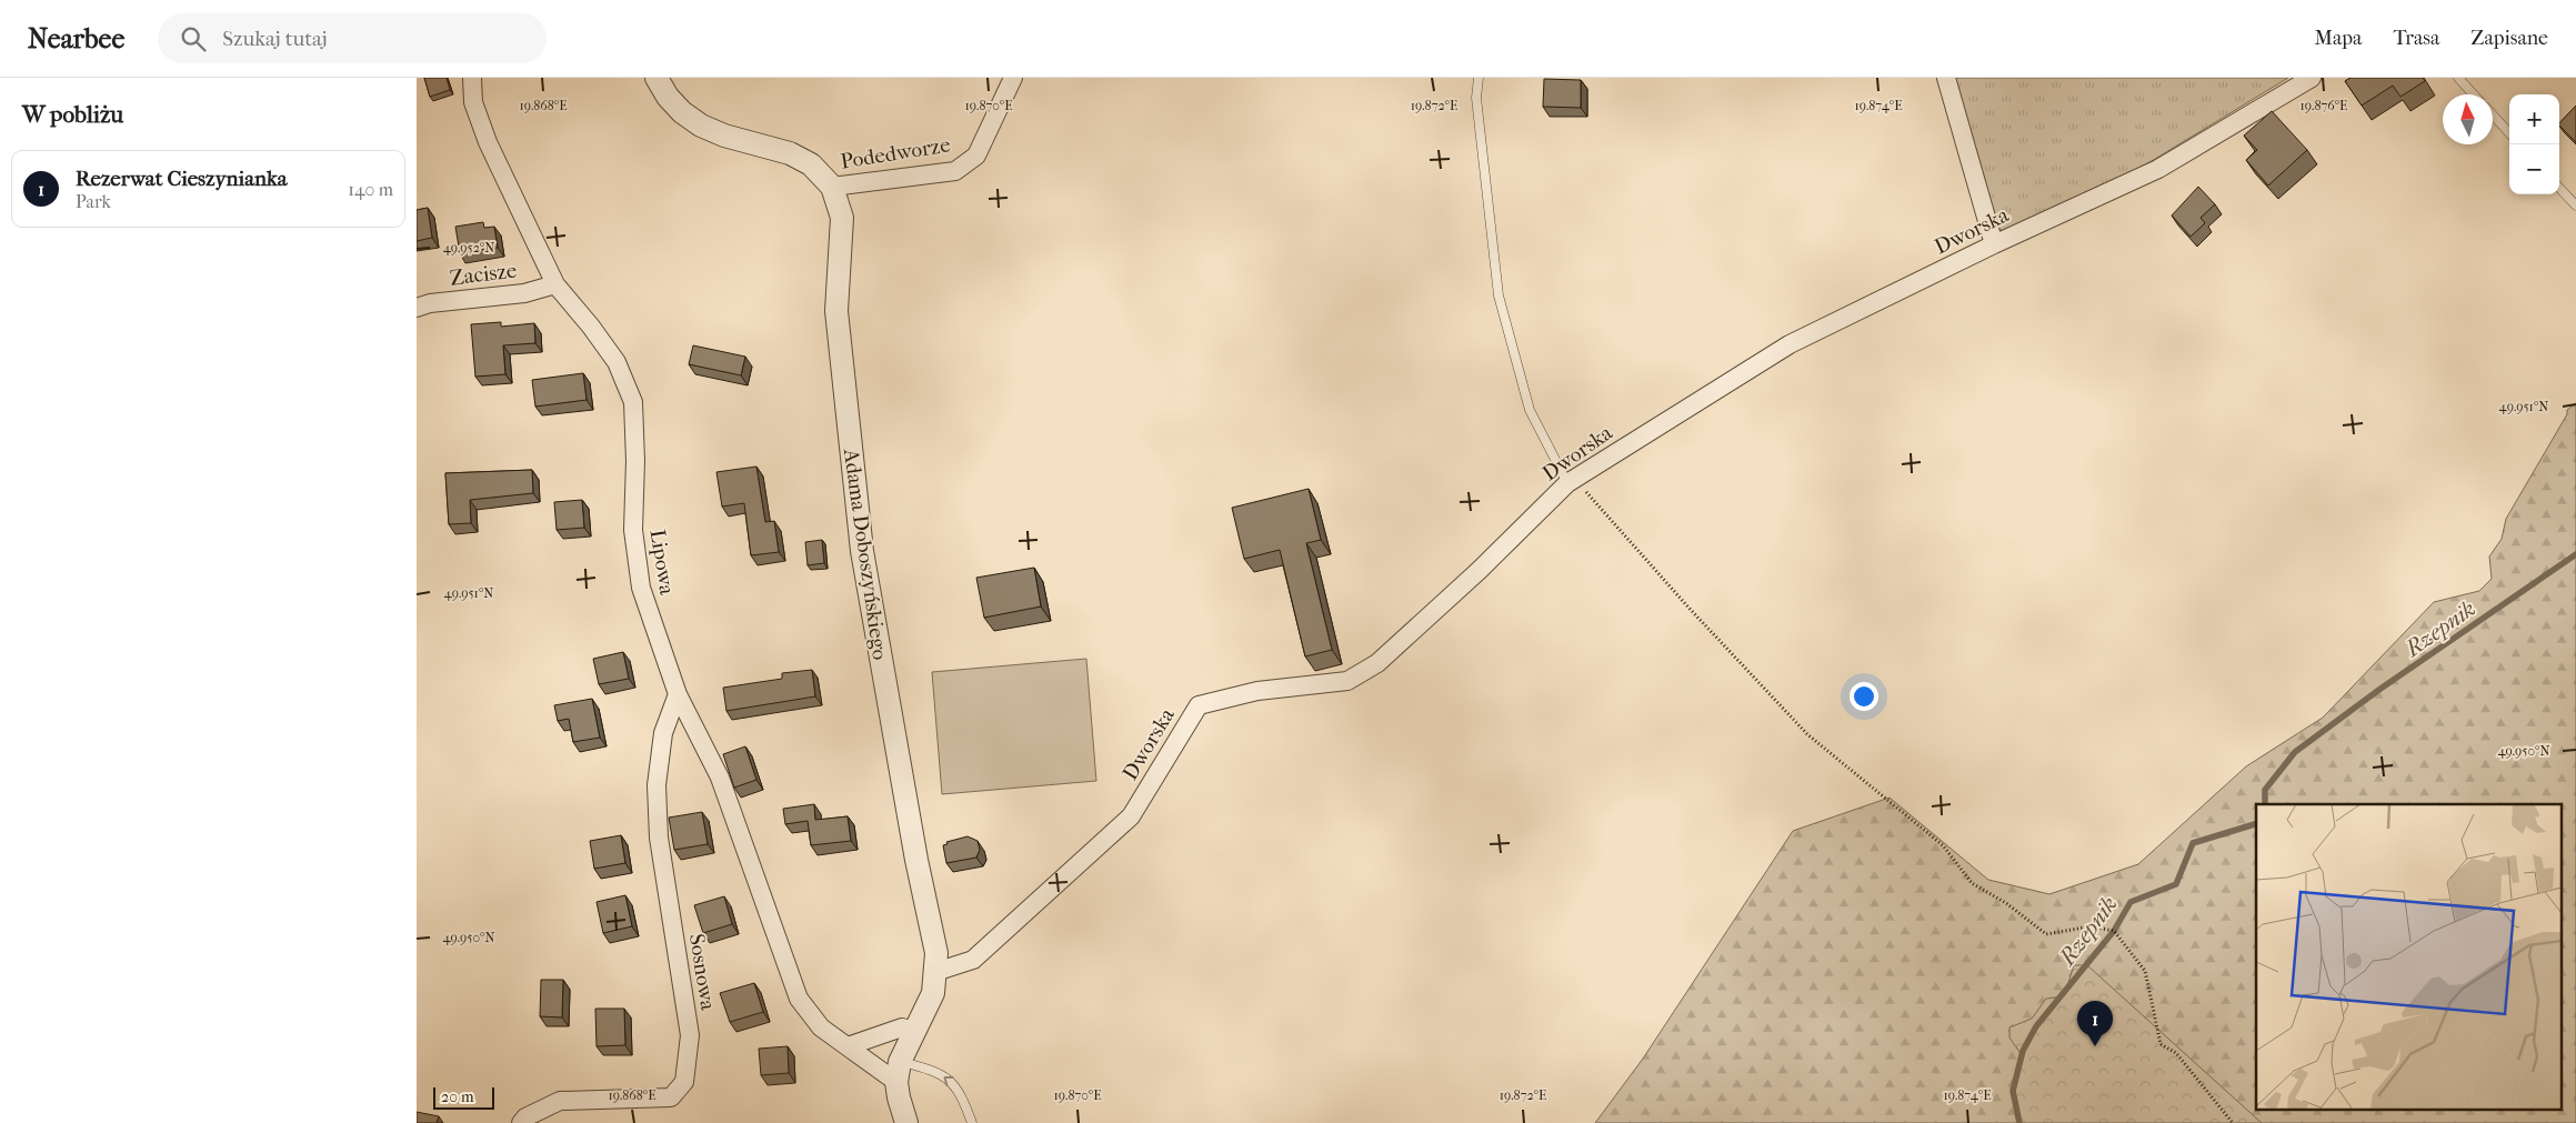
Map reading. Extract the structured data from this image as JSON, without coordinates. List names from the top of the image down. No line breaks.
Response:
{"streets":{"street":["Podedworze","Dworska","Zacisze","Adama Doboszyńskiego","Lipowa","Sosnowa"]},"crossings":[["Podedworze","Adama Doboszyńskiego"],["Dworska","Adama Doboszyńskiego"],["Zacisze","Lipowa"],["Adama Doboszyńskiego","Lipowa"],["Lipowa","Sosnowa"]],"water":["Rzepnik"],"scale_bar":"20 m","north":"top","page":{"header":"Nearbee","search":"Szukaj tutaj","nav":["Mapa","Trasa","Zapisane"],"heading":"W pobliżu","map_buttons":["+","−"],"list":[{"mark":"1","name":"Rezerwat Cieszynianka","note":"Park","value":"140 m"}],"pins":"1","scale":"20 m"},"coordinates":["19.868°E","19.870°E","19.872°E","19.874°E","19.876°E","49.952°N","49.951°N","49.950°N"]}
